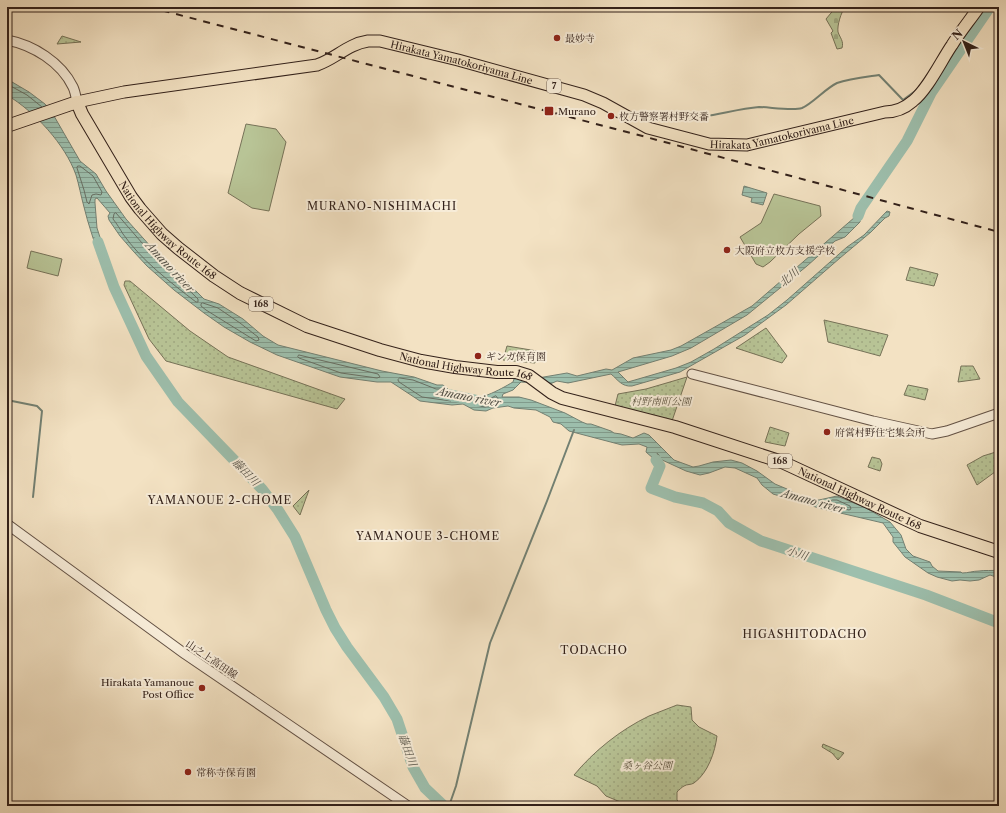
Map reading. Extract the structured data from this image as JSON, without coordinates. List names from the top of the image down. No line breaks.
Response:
{"streets":{"highway":["National Highway Route 168","168"],"main road":["Hirakata Yamatokoriyama Line","7"],"street":["山之上高田線"]},"crossings":[["Hirakata Yamatokoriyama Line","National Highway Route 168"]],"districts":["MURANO-NISHIMACHI","YAMANOUE 2-CHOME","YAMANOUE 3-CHOME","HIGASHITODACHO","TODACHO"],"water":["Amano river","北川","藤田川","小川"],"parks":["村野南町公園","桑ヶ谷公園"],"places":{"other":["最妙寺","枚方警察署村野交番","大阪府立枚方支援学校","ギンガ保育園","府営村野住宅集会所","Hirakata Yamanoue Post Office","常称寺保育園"],"transit":["Murano"]},"north":"top left"}
